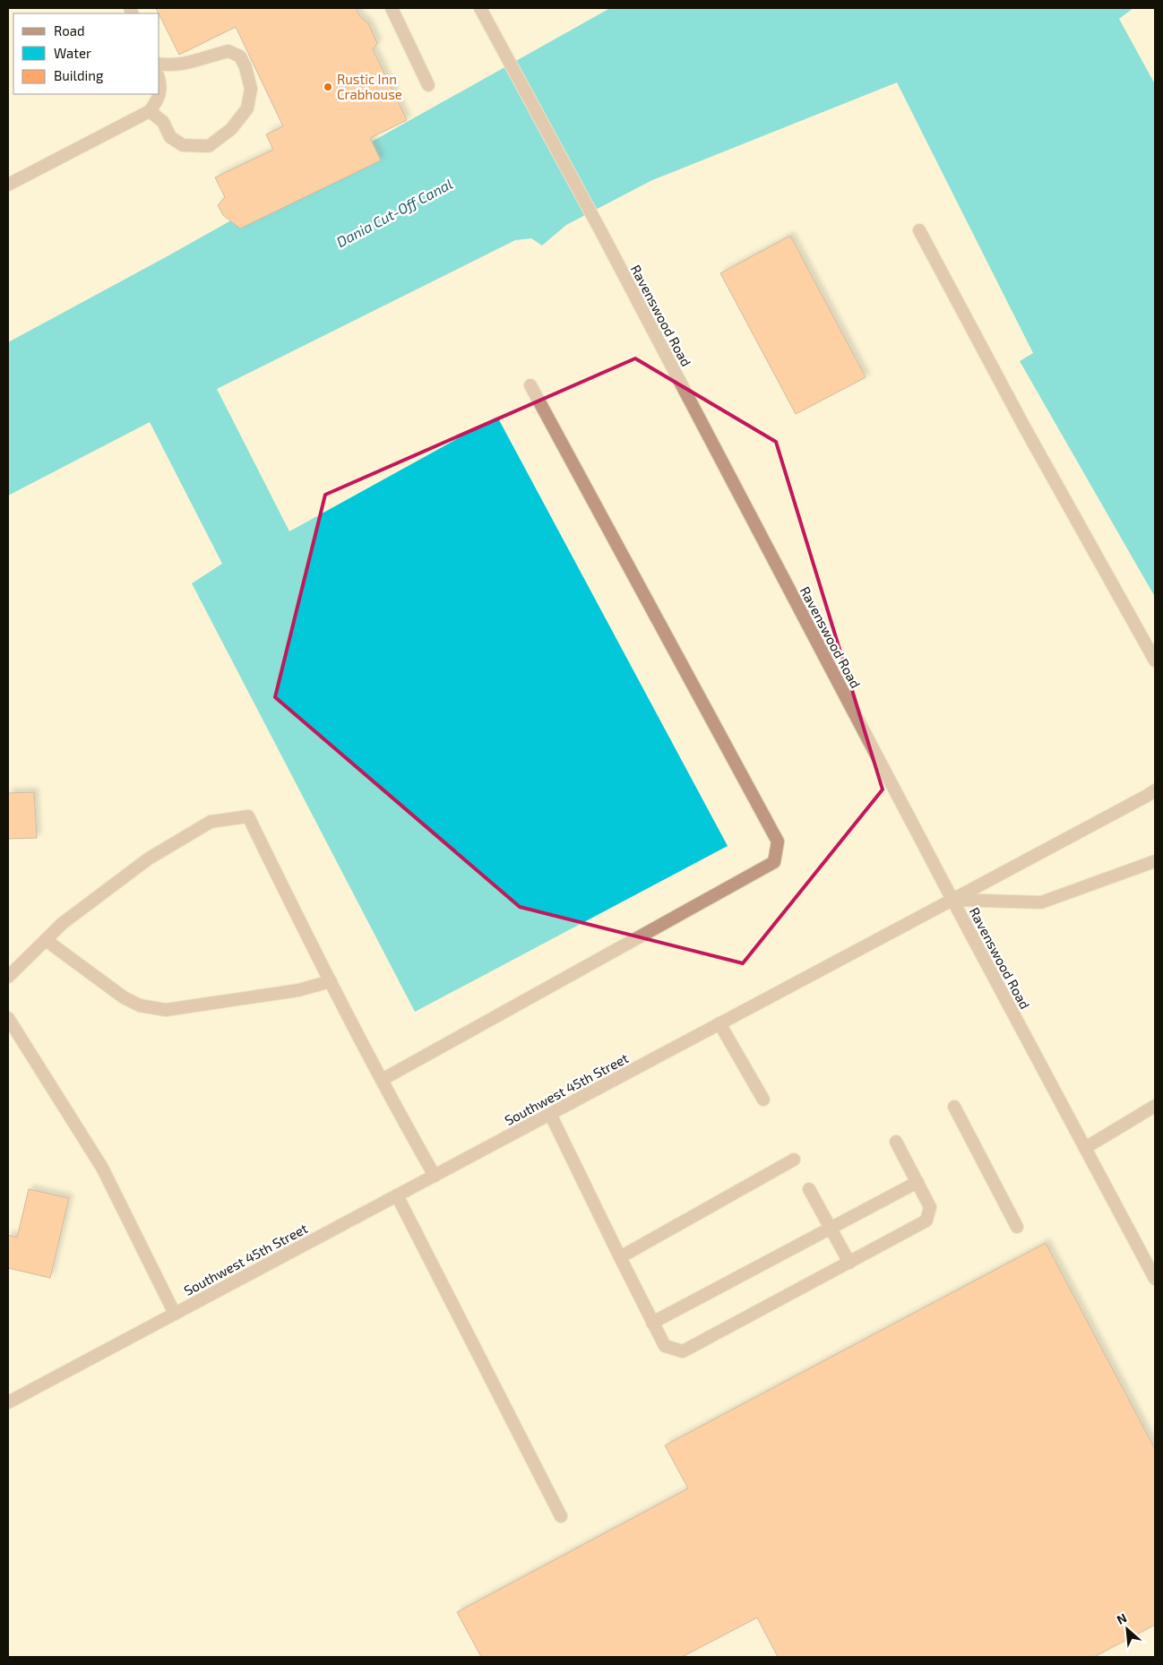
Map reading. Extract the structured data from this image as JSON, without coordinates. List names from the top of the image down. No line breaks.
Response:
{"streets":{"street":["Ravenswood Road","Southwest 45th Street"]},"crossings":[["Ravenswood Road","Southwest 45th Street"]],"water":["Dania Cut-Off Canal"],"places":["Rustic Inn Crabhouse"],"legend":["Road","Water","Building"],"north":"top left"}
